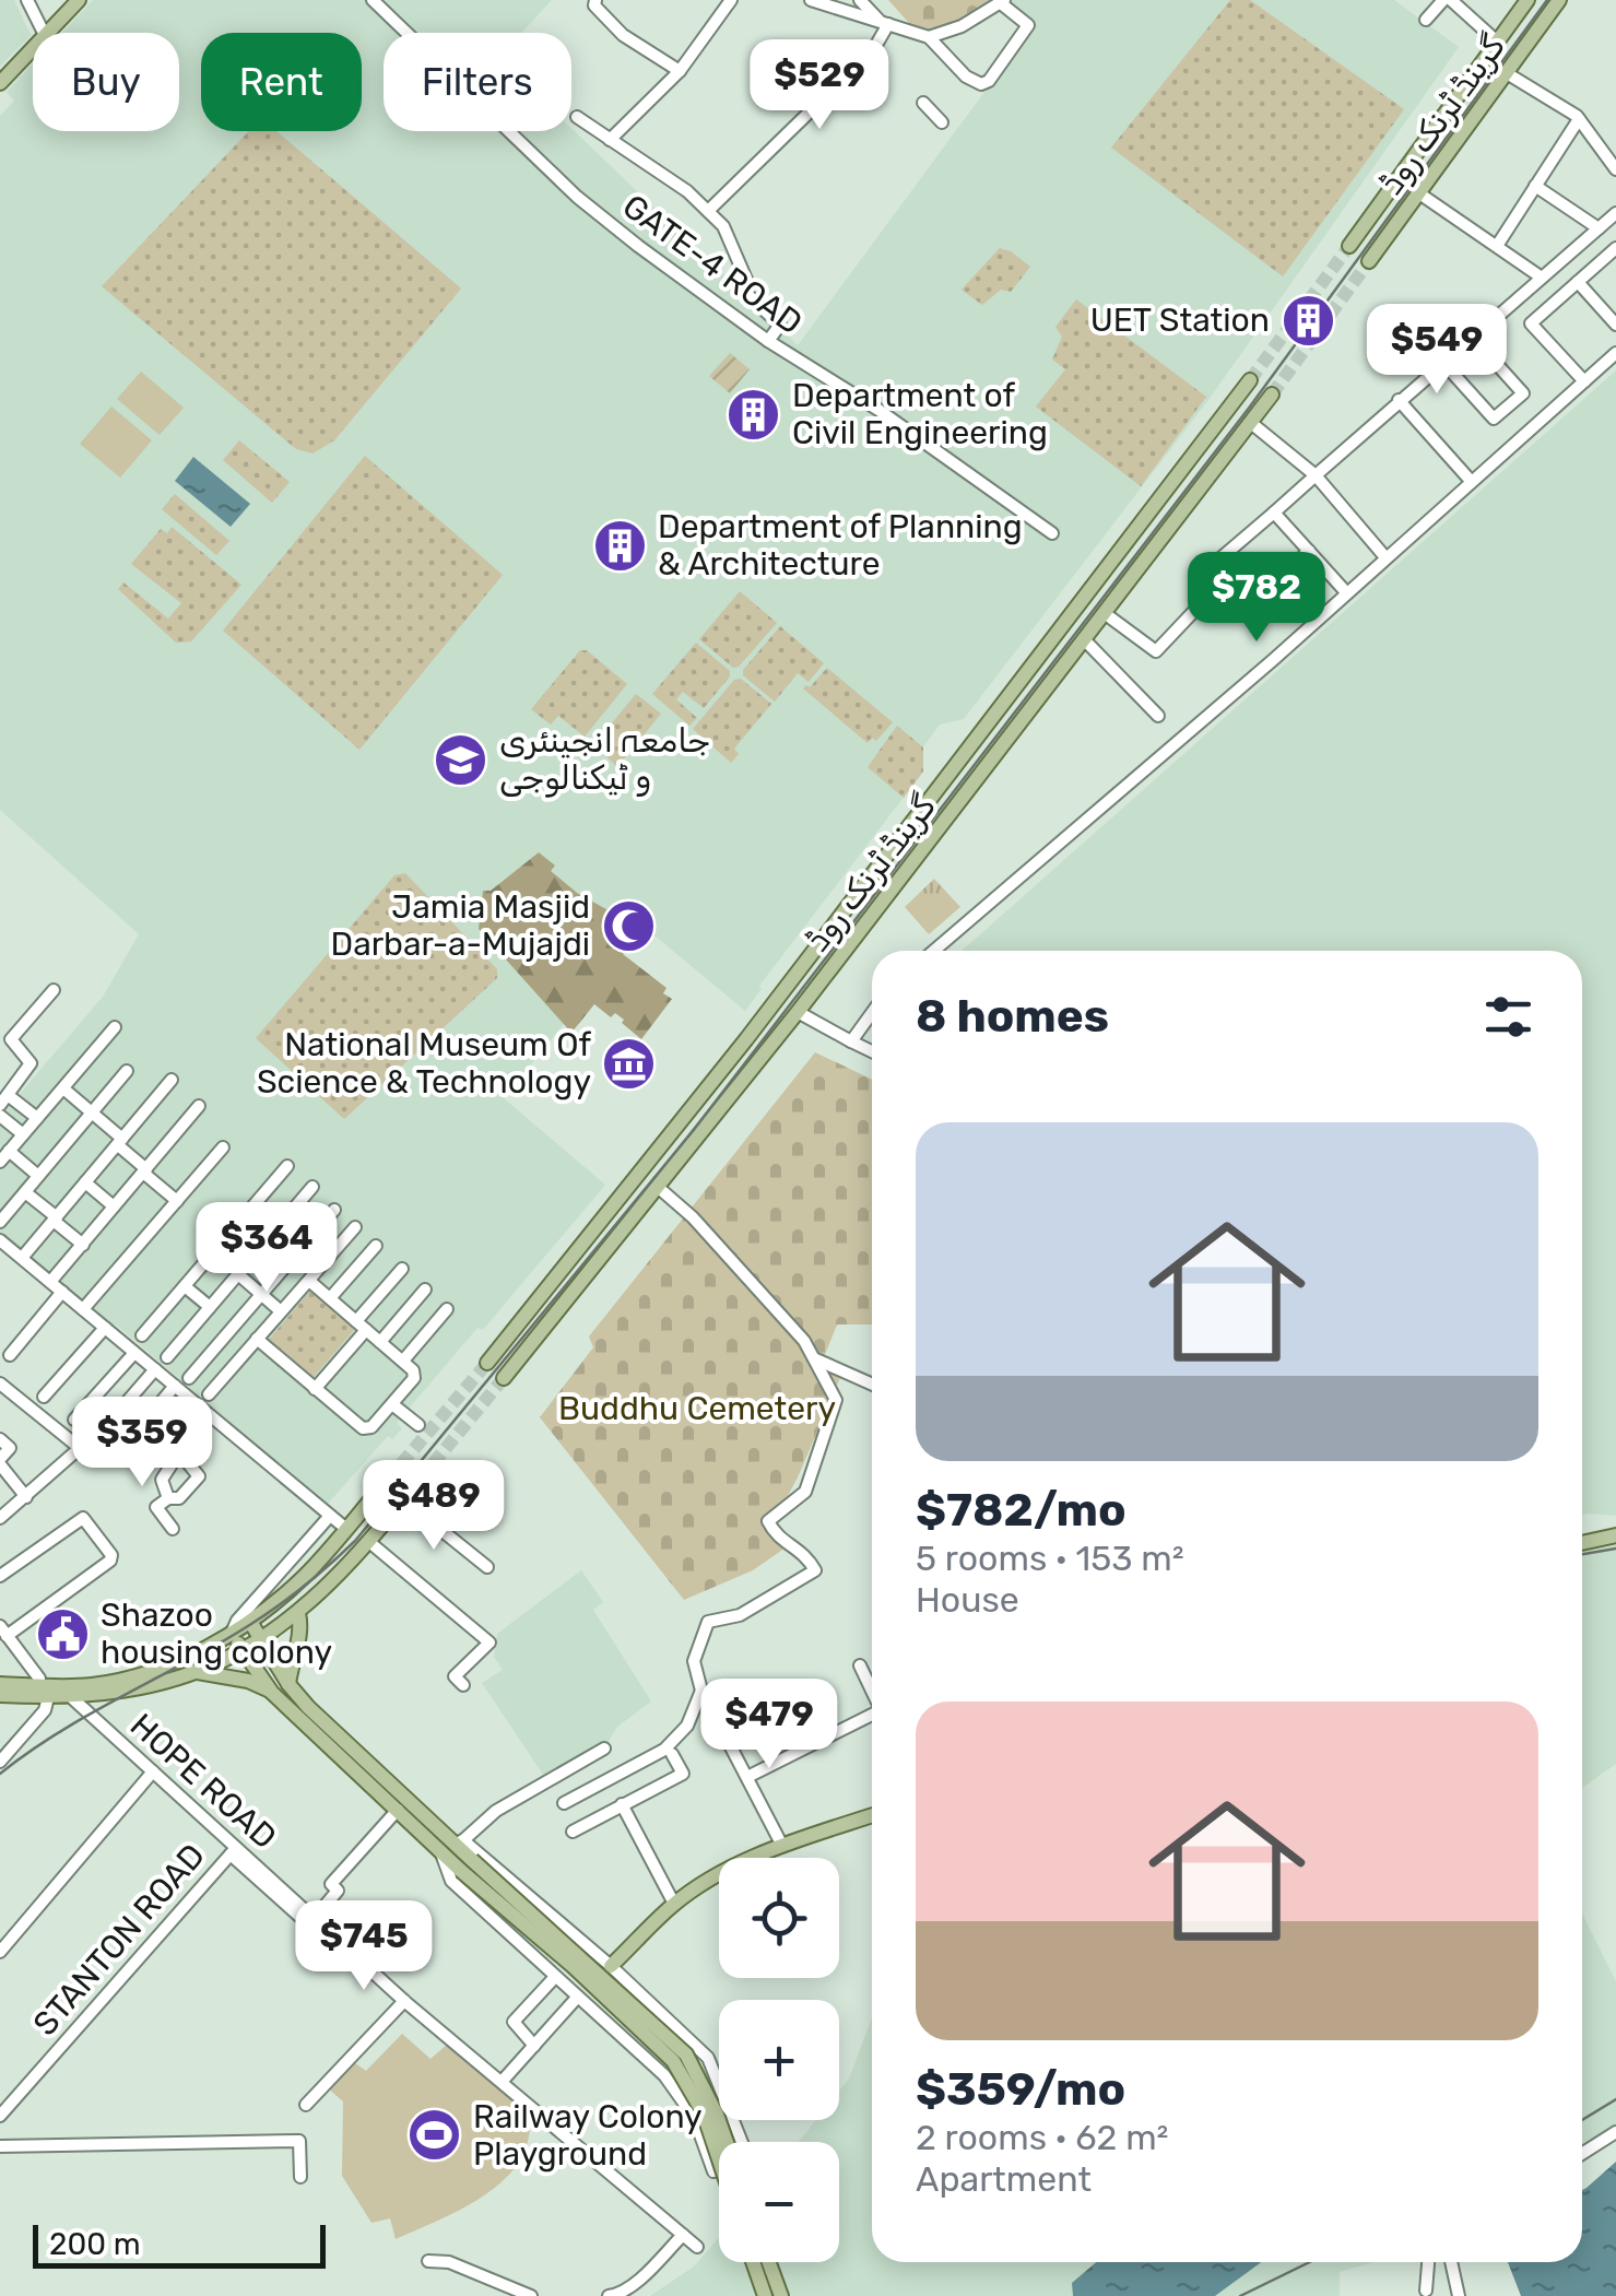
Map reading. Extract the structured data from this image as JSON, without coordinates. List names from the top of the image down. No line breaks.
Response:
{"streets":{"main road":["گرینڈ ٹرنک روڈ"],"street":["GATE-4 ROAD","HOPE ROAD","STANTON ROAD"]},"crossings":[["HOPE ROAD","STANTON ROAD"]],"parks":["Buddhu Cemetery"],"places":{"building":["UET Station","Department of Civil Engineering","Department of Planning & Architecture"],"school or university":["جامعہ انجینئری و ٹیکنالوجی"],"mosque":["Jamia Masjid Darbar-a-Mujajdi"],"museum":["National Museum Of Science & Technology"],"public building":["Shazoo housing colony"],"sports":["Railway Colony Playground"]},"scale_bar":"200 m","page":{"chip":["Buy","Rent","Filters"],"price":["$529","$549","$782","$364","$359","$489","$479","$745"],"heading":"8 homes","list":[{"name":"$782/mo","note":"5 rooms · 153 m² · House"},{"name":"$359/mo","note":"2 rooms · 62 m² · Apartment"}],"map_buttons":["+","−"],"scale":"200 m"}}
